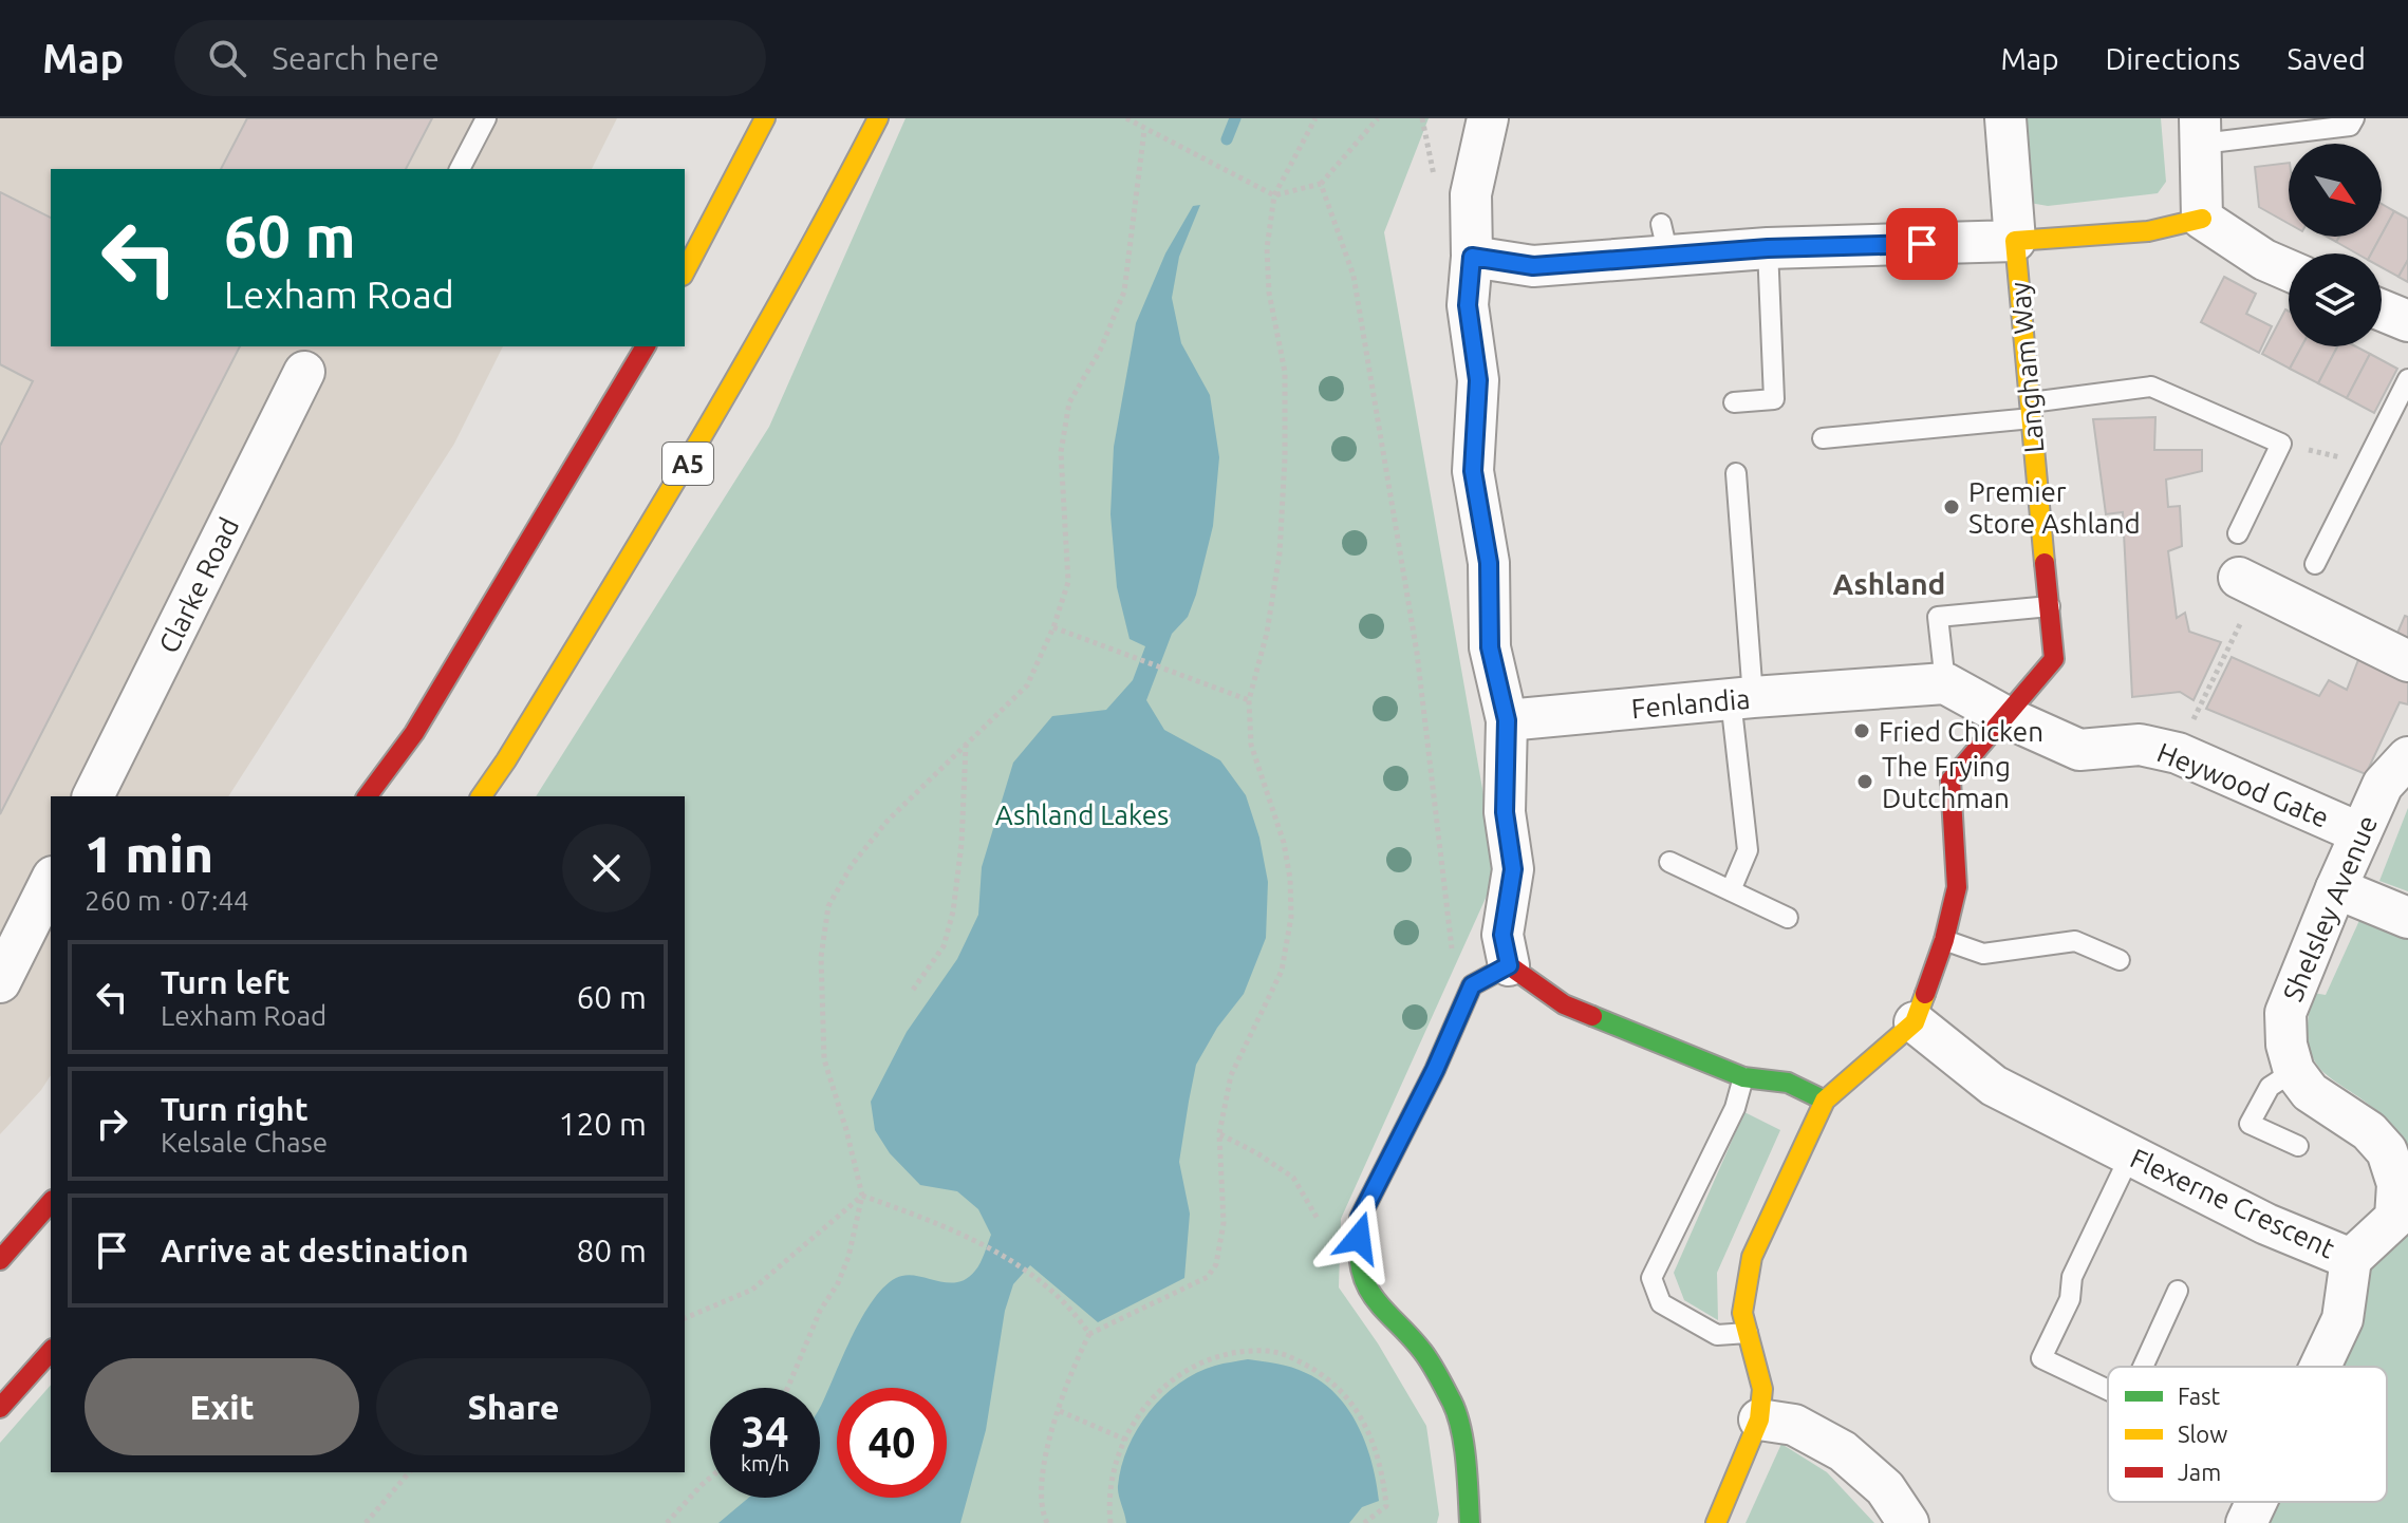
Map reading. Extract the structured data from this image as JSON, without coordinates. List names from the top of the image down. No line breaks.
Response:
{"streets":{"main road":["Langham Way","A5"],"street":["Clarke Road","Fenlandia","Heywood Gate","Shelsley Avenue","Flexerne Crescent"]},"crossings":[["Langham Way","Heywood Gate"],["Langham Way","Flexerne Crescent"],["Fenlandia","Heywood Gate"],["Heywood Gate","Shelsley Avenue"]],"districts":["Ashland"],"parks":["Ashland Lakes"],"places":["Premier Store Ashland","Fried Chicken","The Frying Dutchman"],"legend":["Fast","Slow","Jam"],"north":"bottom right","page":{"header":"Map","search":"Search here","nav":["Map","Directions","Saved"],"turn":["60 m","Lexham Road"],"heading":["1 min","260 m · 07:44"],"list":[{"name":"Turn left","note":"Lexham Road","value":"60 m"},{"name":"Turn right","note":"Kelsale Chase","value":"120 m"},{"name":"Arrive at destination","value":"80 m"}],"buttons":["Exit","Share"],"speed":"34 km/h","limit":"40"}}
